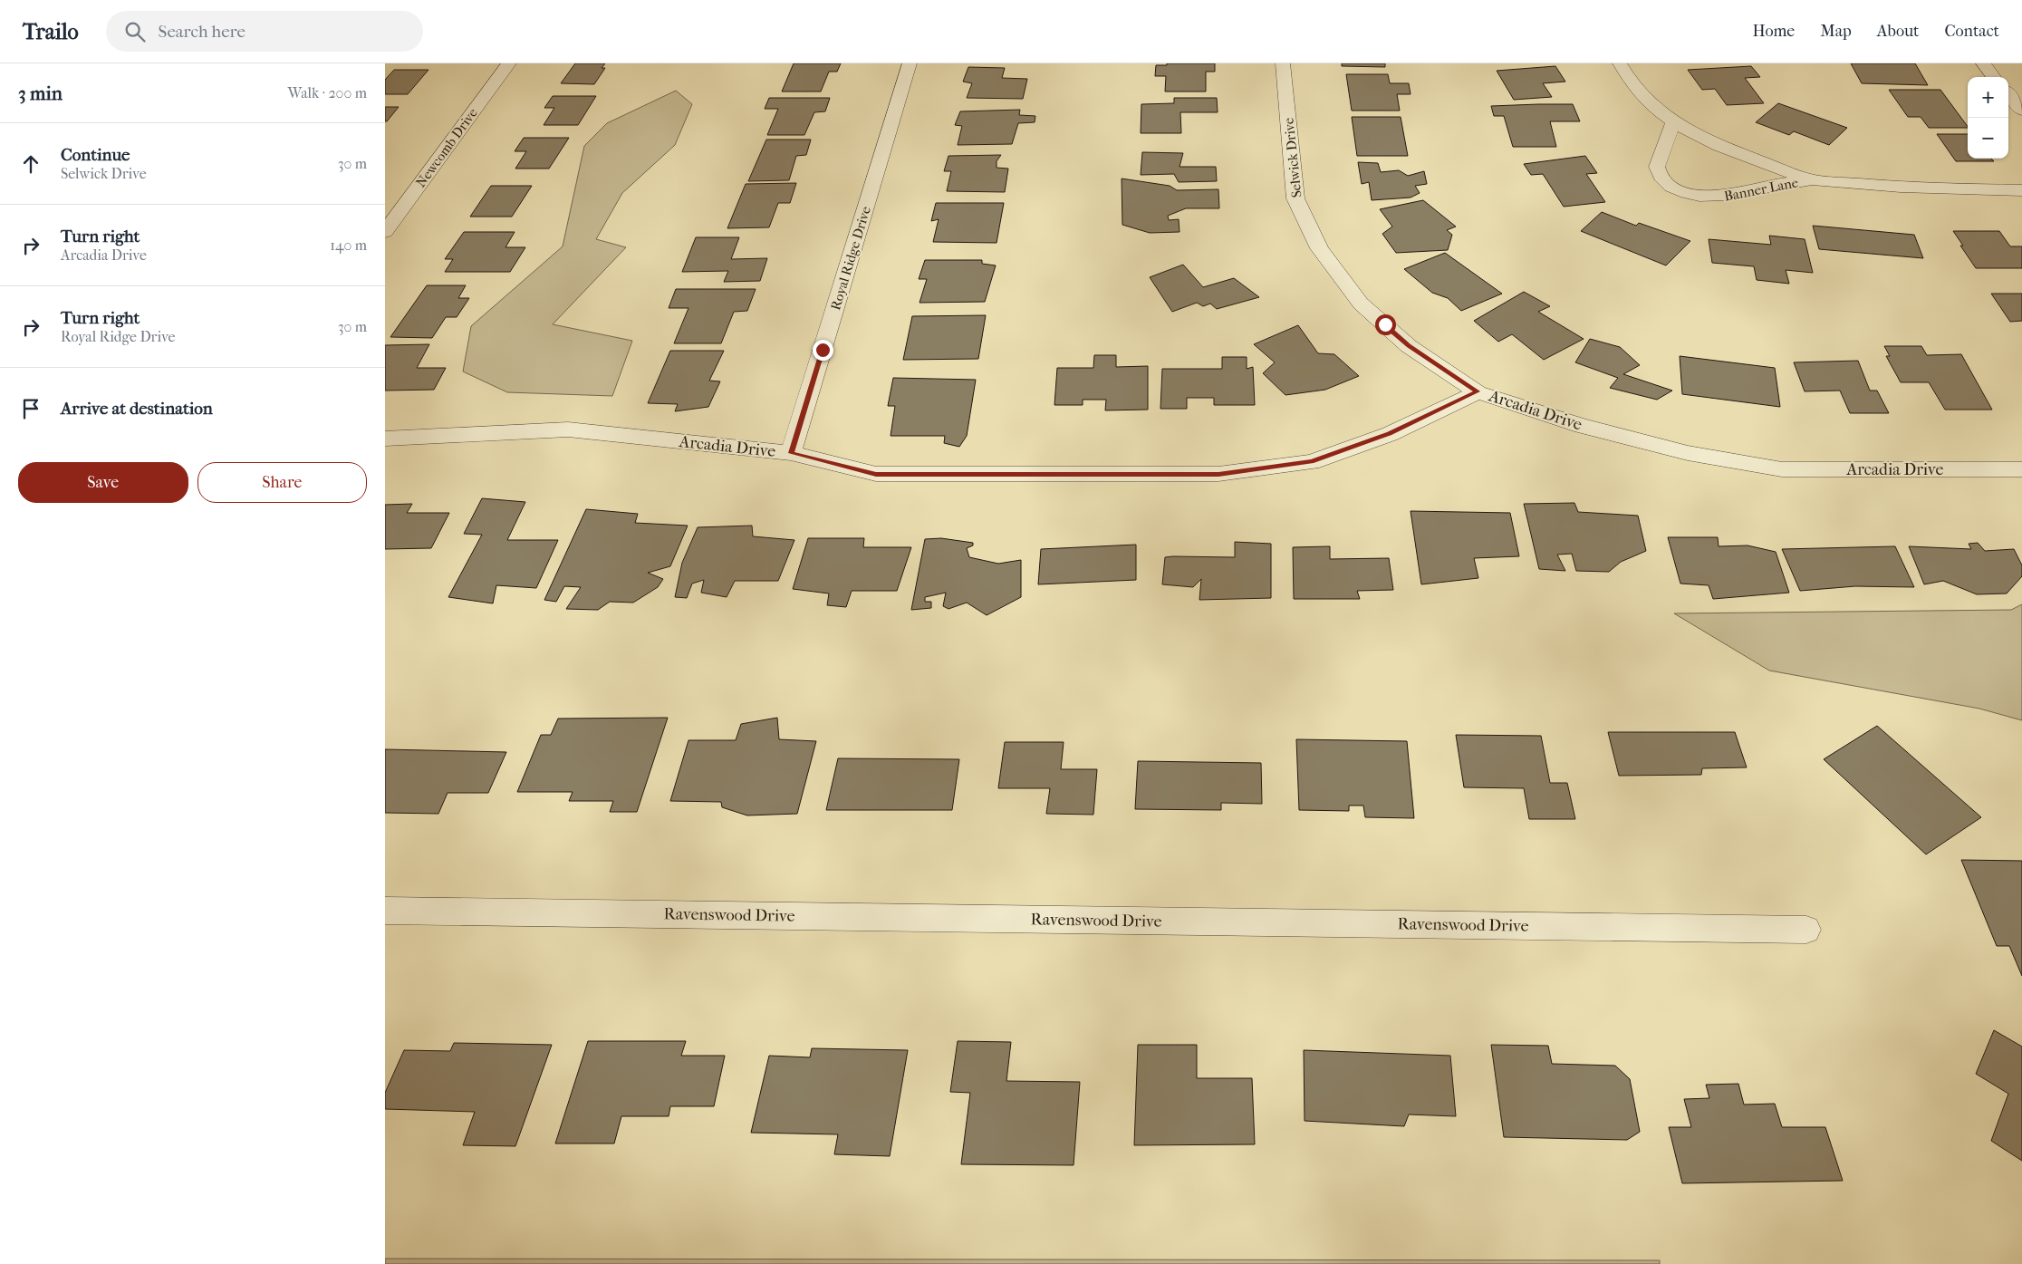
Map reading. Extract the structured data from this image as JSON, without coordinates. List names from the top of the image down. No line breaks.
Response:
{"streets":{"street":["Newcomb Drive","Selwick Drive","Banner Lane","Royal Ridge Drive","Arcadia Drive","Ravenswood Drive"]},"crossings":[["Selwick Drive","Arcadia Drive"],["Royal Ridge Drive","Arcadia Drive"]],"page":{"header":"Trailo","search":"Search here","nav":["Home","Map","About","Contact"],"heading":["3 min","Walk · 200 m"],"map_buttons":["+","−"],"list":[["Continue","Selwick Drive","30 m"],["Turn right","Arcadia Drive","140 m"],["Turn right","Royal Ridge Drive","30 m"],"Arrive at destination"],"buttons":["Save","Share"]}}
